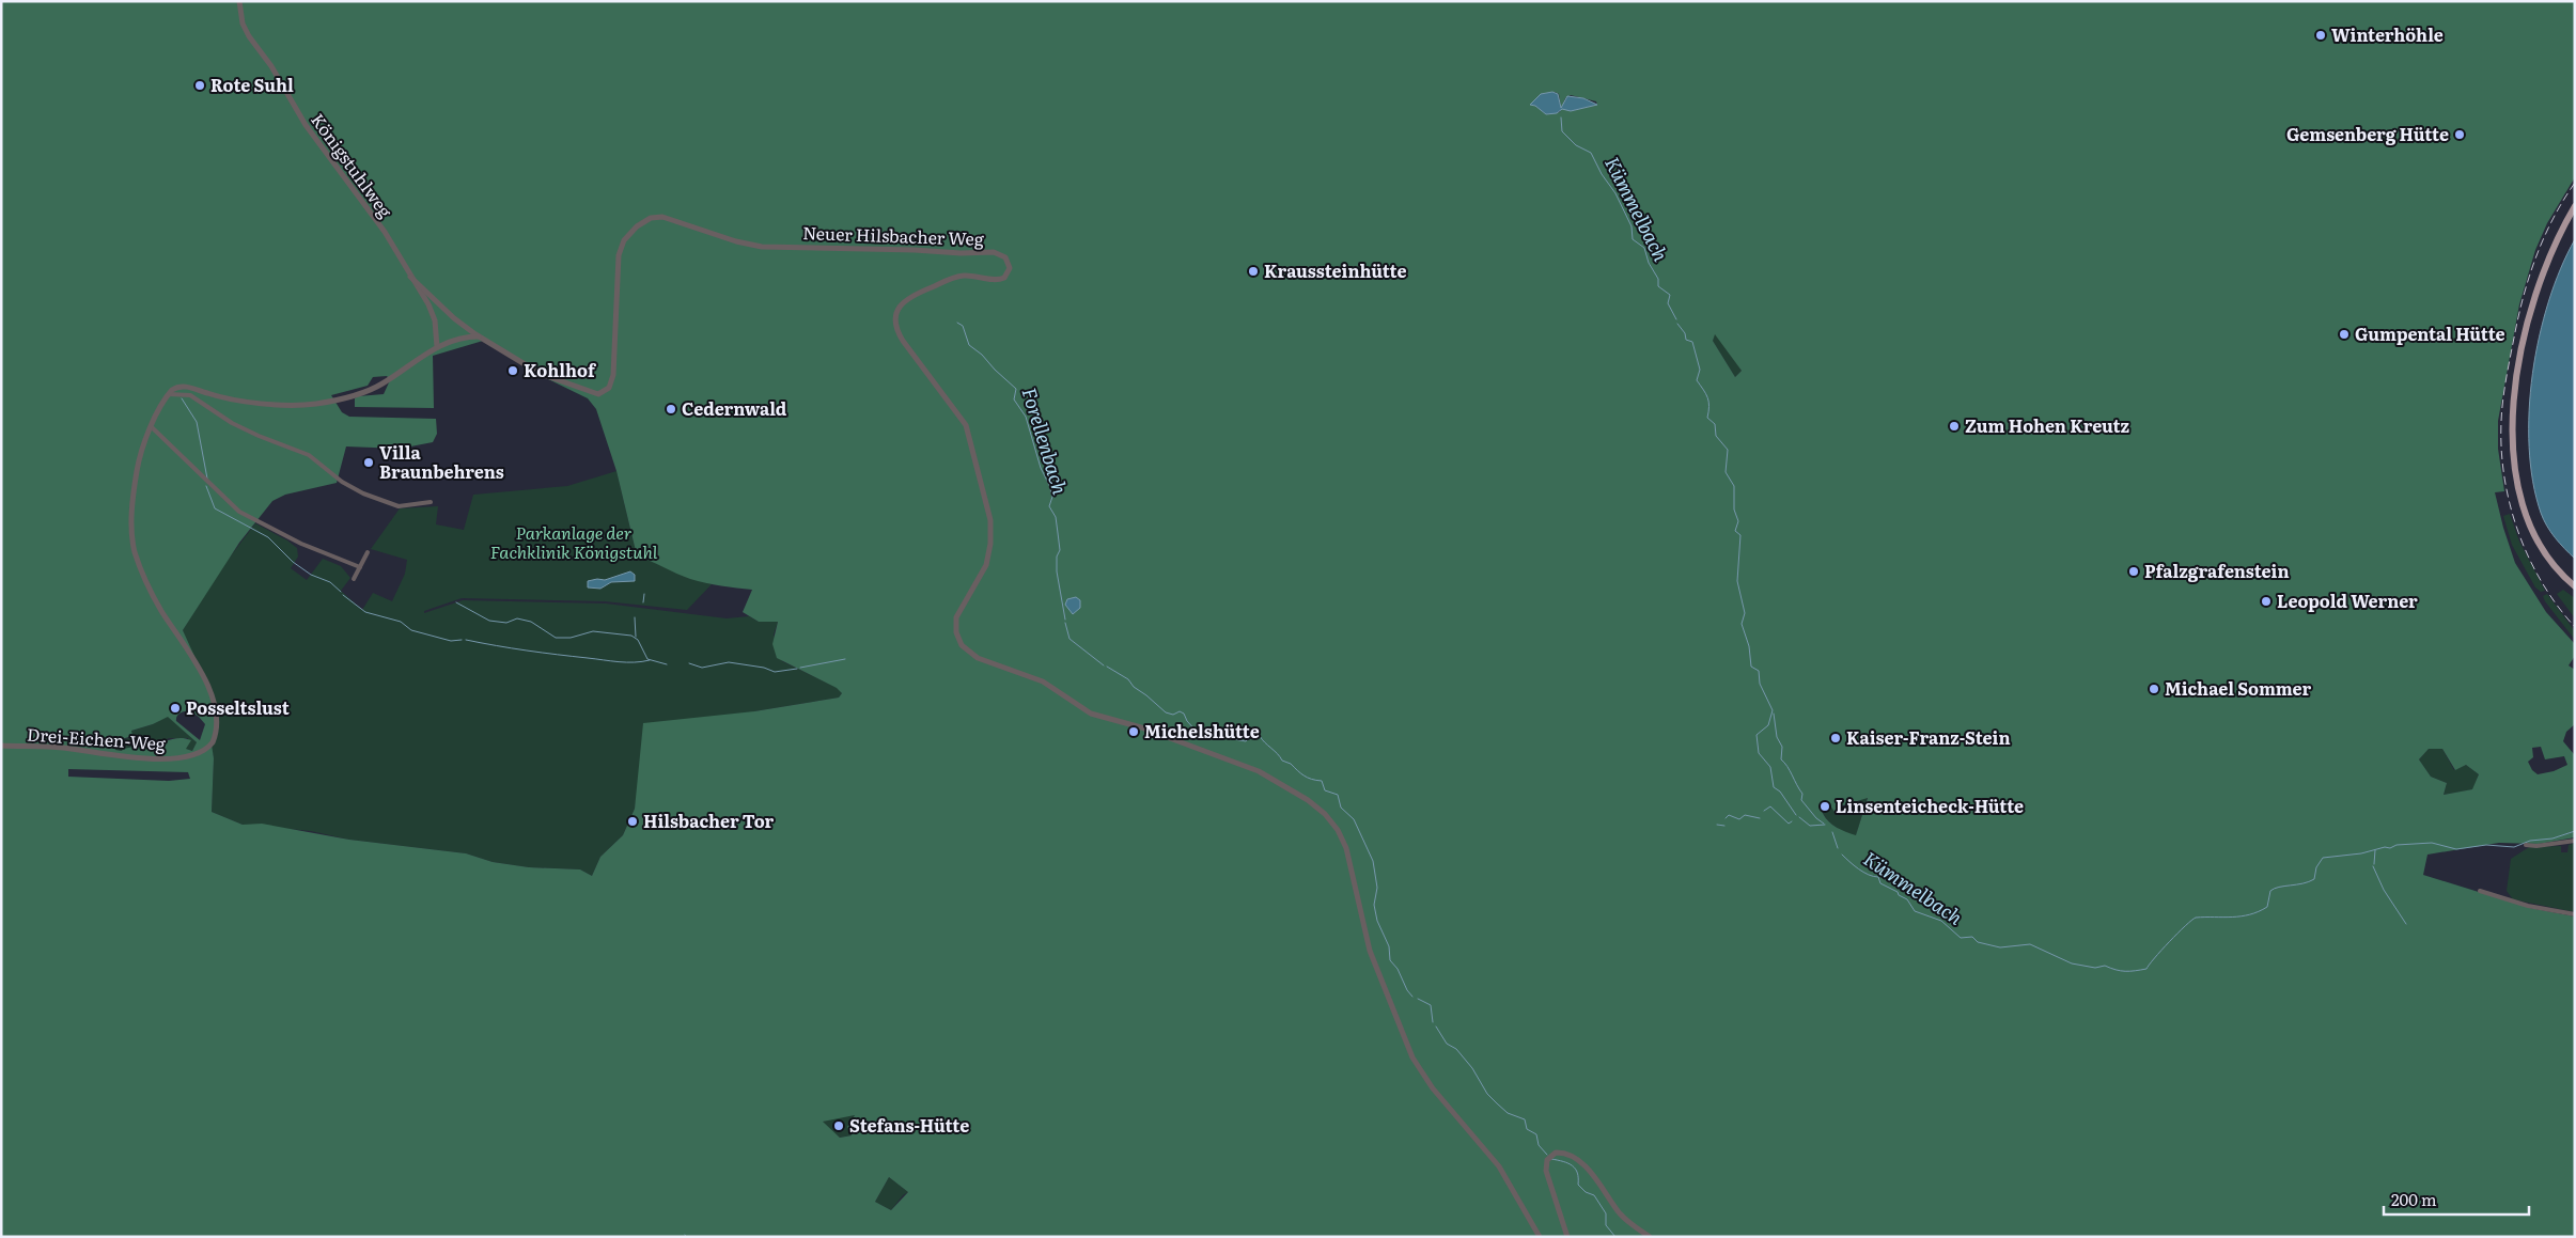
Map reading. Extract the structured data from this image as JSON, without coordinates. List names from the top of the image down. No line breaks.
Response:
{"streets":{"street":["Königstuhlweg","Neuer Hilsbacher Weg","Drei-Eichen-Weg"]},"water":["Kümmelbach","Forellenbach"],"parks":["Parkanlage der Fachklinik Königstuhl"],"places":["Winterhöhle","Rote Suhl","Gemsenberg Hütte","Kraussteinhütte","Gumpental Hütte","Kohlhof","Cedernwald","Zum Hohen Kreutz","Villa Braunbehrens","Pfalzgrafenstein","Leopold Werner","Michael Sommer","Posseltslust","Michelshütte","Kaiser-Franz-Stein","Linsenteicheck-Hütte","Hilsbacher Tor","Stefans-Hütte"],"scale_bar":"200 m"}
